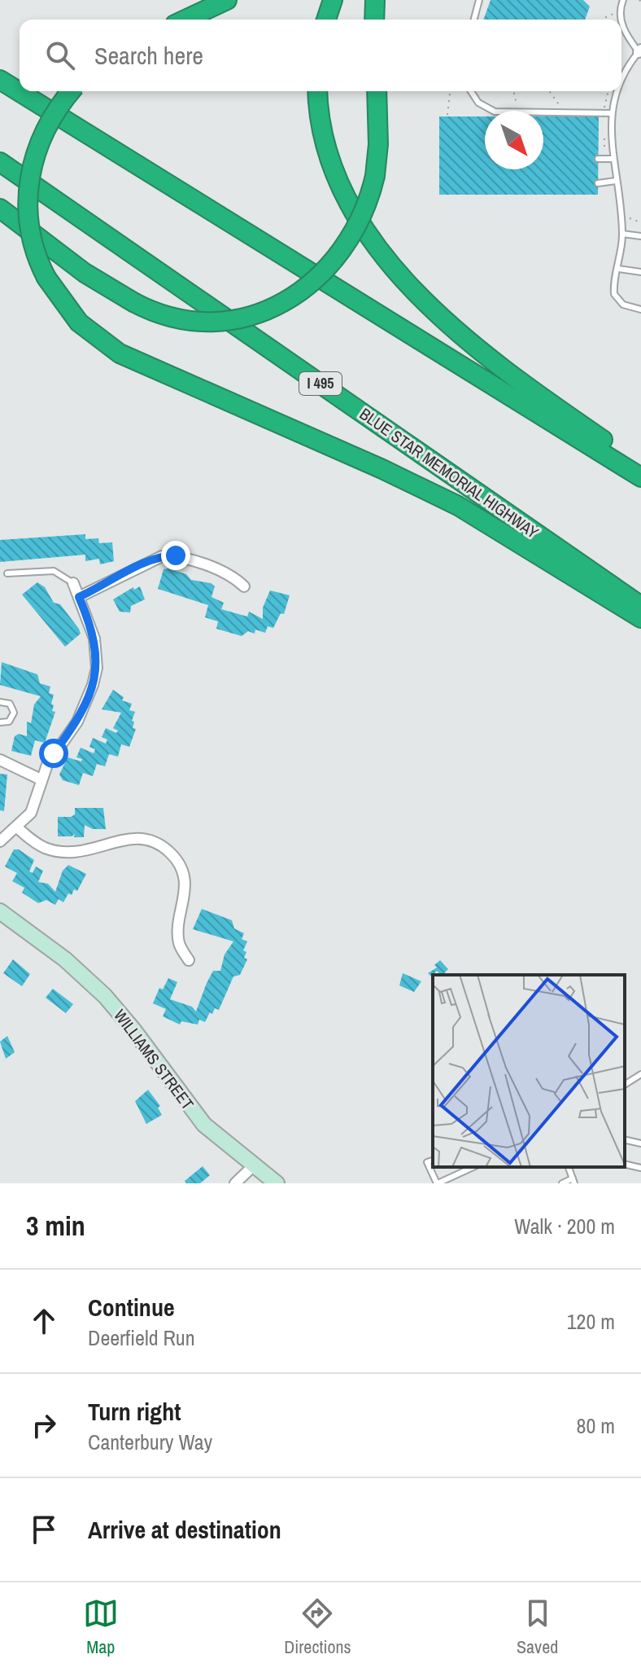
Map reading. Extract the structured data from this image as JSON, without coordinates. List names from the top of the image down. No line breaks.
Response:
{"streets":{"highway":["I 495","BLUE STAR MEMORIAL HIGHWAY"],"street":["WILLIAMS STREET"]},"north":"bottom right","page":{"search":"Search here","heading":["3 min","Walk · 200 m"],"list":[["Continue","Deerfield Run","120 m"],["Turn right","Canterbury Way","80 m"],"Arrive at destination"],"nav":["Map","Directions","Saved"]}}
